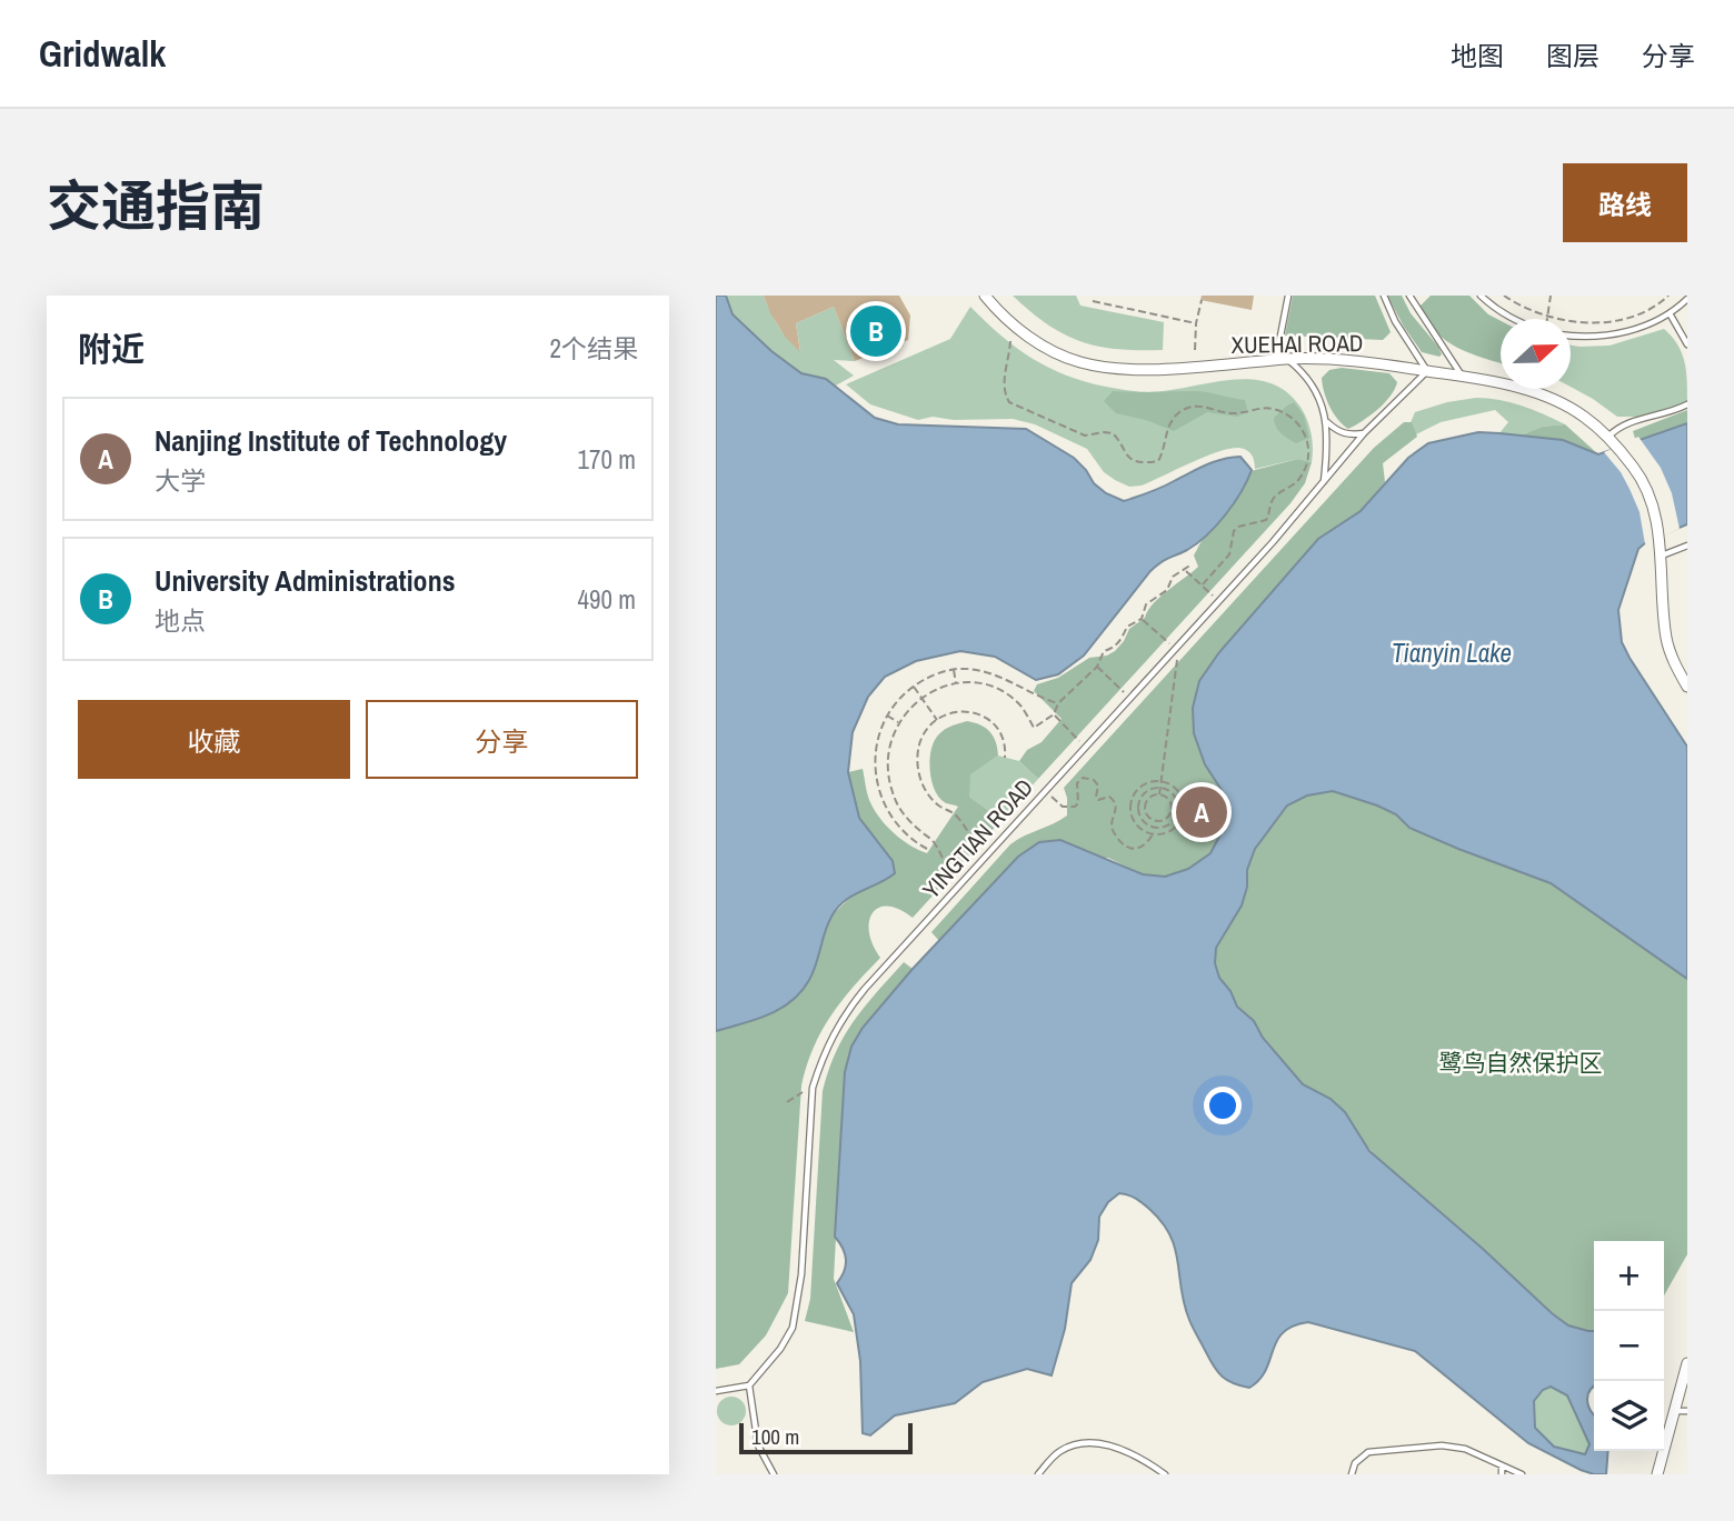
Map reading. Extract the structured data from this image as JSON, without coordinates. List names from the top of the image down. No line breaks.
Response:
{"streets":{"street":["XUEHAI ROAD"],"lane":["YINGTIAN ROAD"]},"crossings":[["XUEHAI ROAD","YINGTIAN ROAD"]],"water":["Tianyin Lake"],"parks":["鹭鸟自然保护区"],"scale_bar":"100 m","north":"right","page":{"header":"Gridwalk","nav":["地图","图层","分享"],"title":"交通指南","buttons":["路线",["收藏","分享"]],"heading":["附近","2个结果"],"pins":["B","A"],"list":[{"mark":"A","name":"Nanjing Institute of Technology","note":"大学","value":"170 m"},{"mark":"B","name":"University Administrations","note":"地点","value":"490 m"}],"map_buttons":["+","−"],"scale":"100 m"}}
